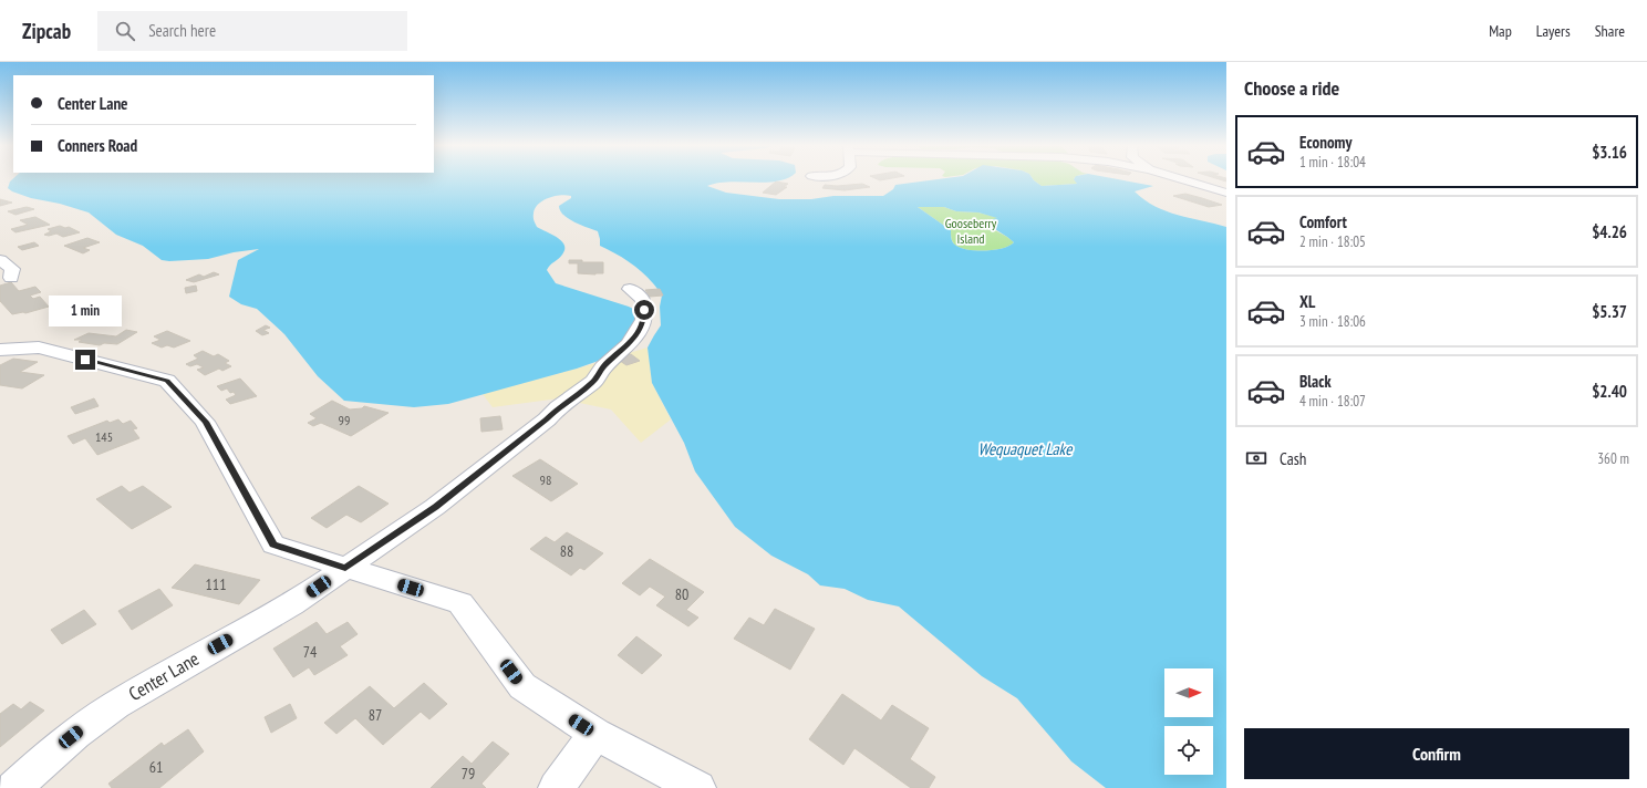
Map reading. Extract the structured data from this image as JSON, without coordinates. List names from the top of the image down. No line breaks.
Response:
{"streets":{"street":["Center Lane"]},"water":["Wequaquet Lake"],"parks":["Gooseberry Island"],"house_numbers":["99","145","98","88","111","80","74","87","61","79"],"north":"right","page":{"header":"Zipcab","search":"Search here","nav":["Map","Layers","Share"],"heading":"Choose a ride","banner":["Center Lane","Conners Road"],"list":[{"name":"Economy","note":"1 min · 18:04","value":"$3.16"},{"name":"Comfort","note":"2 min · 18:05","value":"$4.26"},{"name":"XL","note":"3 min · 18:06","value":"$5.37"},{"name":"Black","note":"4 min · 18:07","value":"$2.40"}],"bubble":"1 min","pay":["Cash","360 m"],"buttons":"Confirm"}}
